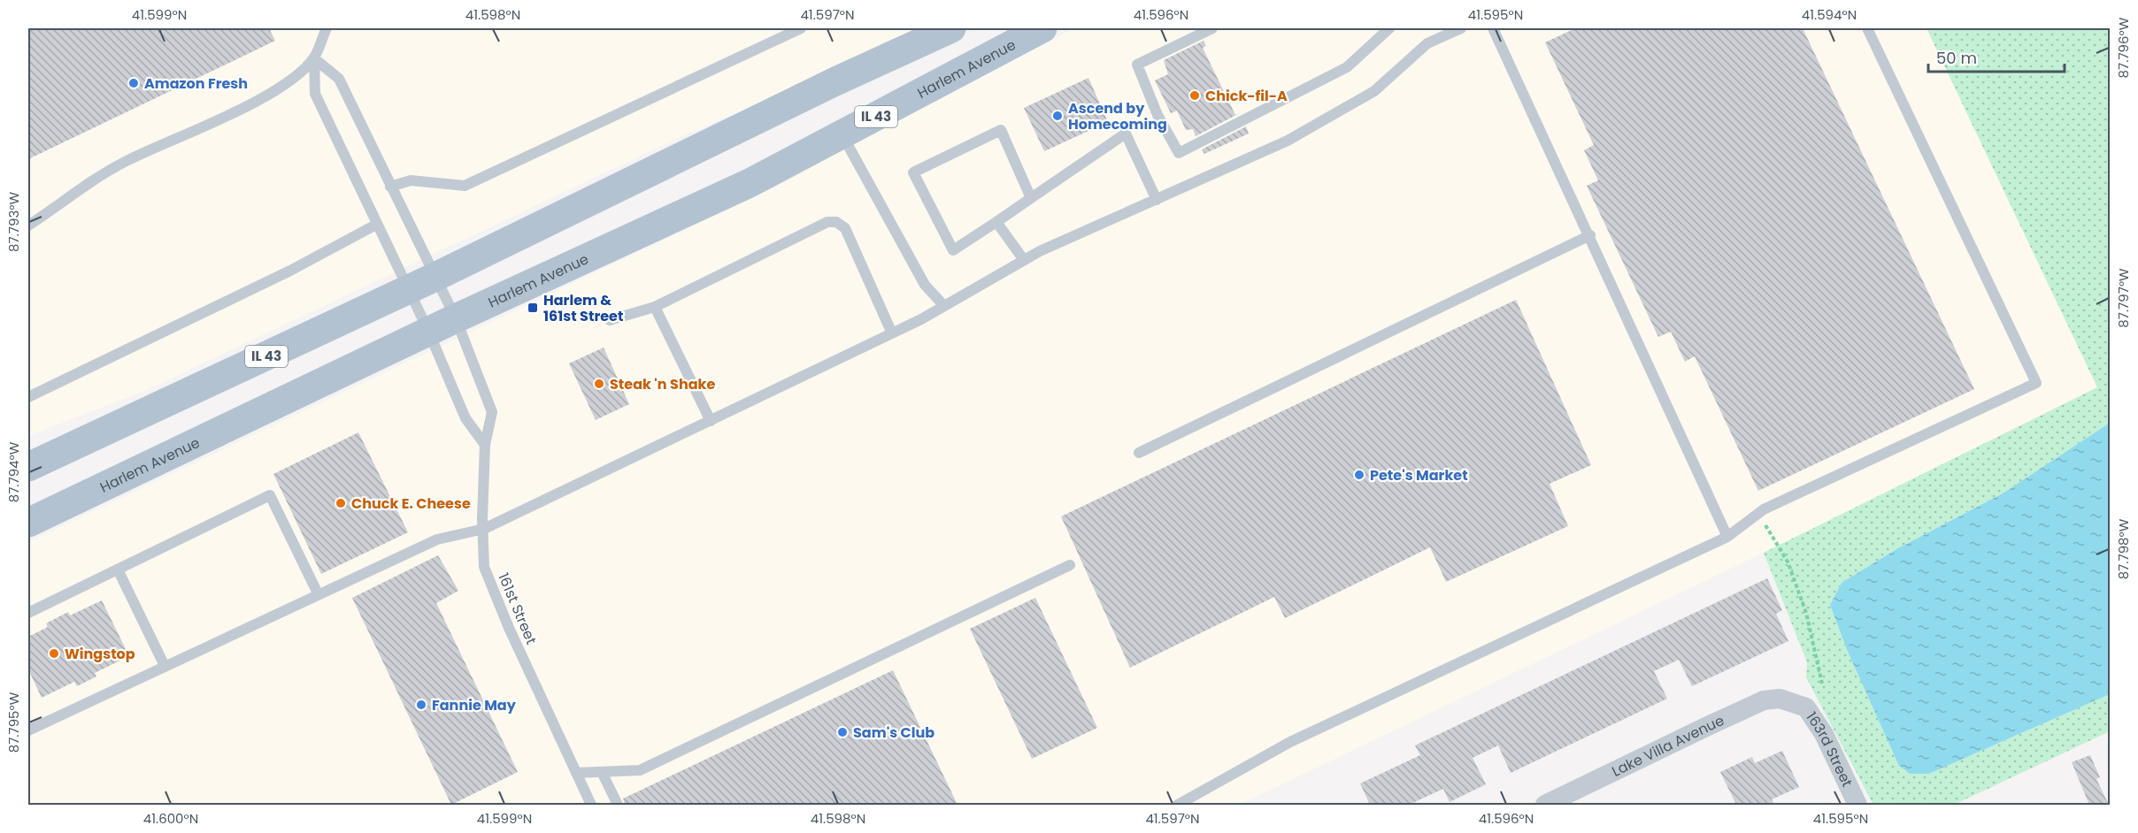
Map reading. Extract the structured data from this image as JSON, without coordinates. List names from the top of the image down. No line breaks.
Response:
{"streets":{"main road":["Harlem Avenue","IL 43"],"street":["Lake Villa Avenue","163rd Street"],"lane":["161st Street"]},"crossings":[["Harlem Avenue","161st Street"],["IL 43","161st Street"],["Lake Villa Avenue","163rd Street"]],"places":{"other":["Amazon Fresh","Chick-fil-A","Ascend by Homecoming","Steak 'n Shake","Pete's Market","Chuck E. Cheese","Wingstop","Fannie May","Sam's Club"],"transit":["Harlem & 161st Street"]},"scale_bar":"50 m","coordinates":["41.599°N","41.598°N","41.597°N","41.596°N","41.595°N","41.594°N","87.796°W","87.793°W","87.797°W","87.794°W","87.798°W","87.795°W","41.600°N"]}
